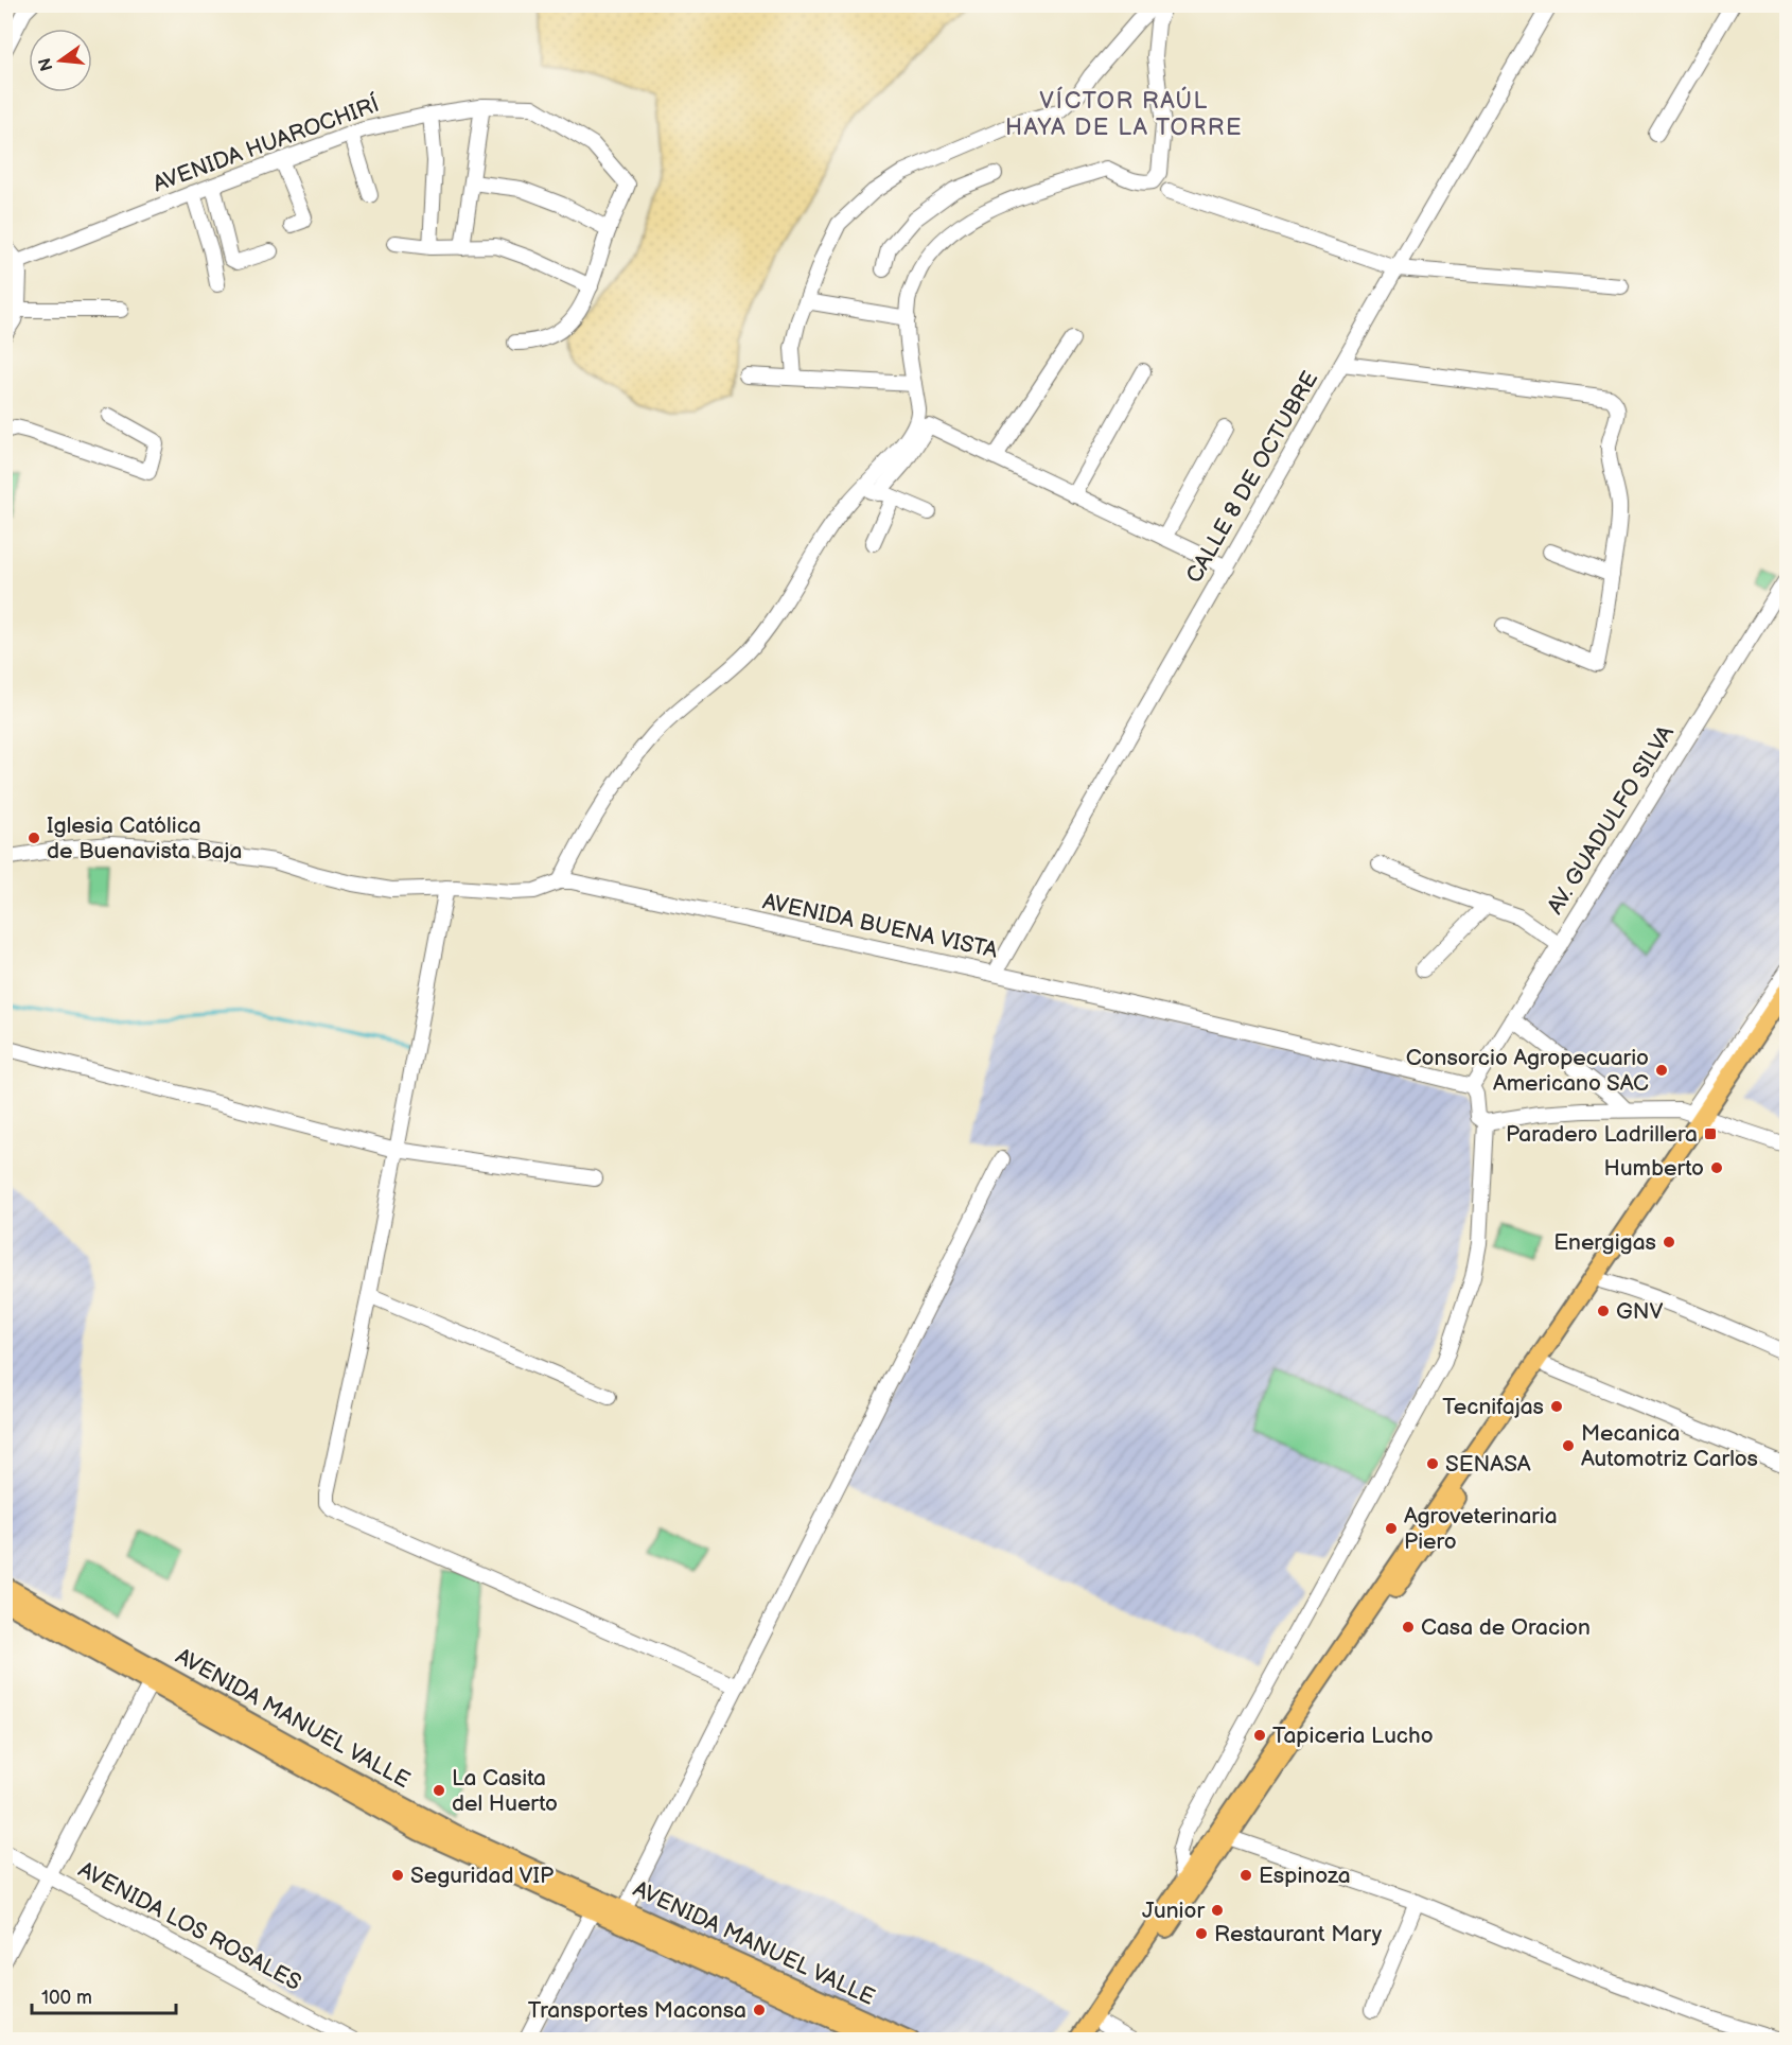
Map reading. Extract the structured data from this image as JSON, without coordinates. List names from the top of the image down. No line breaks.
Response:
{"streets":{"main road":["AVENIDA MANUEL VALLE"],"street":["AVENIDA HUAROCHIRÍ","CALLE 8 DE OCTUBRE","AV. GUADULFO SILVA","AVENIDA BUENA VISTA","AVENIDA LOS ROSALES"]},"crossings":[["CALLE 8 DE OCTUBRE","AVENIDA BUENA VISTA"],["AV. GUADULFO SILVA","AVENIDA BUENA VISTA"]],"districts":["VÍCTOR RAÚL HAYA DE LA TORRE"],"places":{"other":["Iglesia Católica de Buenavista Baja","Consorcio Agropecuario Americano SAC","Humberto","Energigas","GNV","Tecnifajas","Mecanica Automotriz Carlos","SENASA","Agroveterinaria Piero","Casa de Oracion","Tapiceria Lucho","La Casita del Huerto","Seguridad VIP","Espinoza","Junior","Restaurant Mary","Transportes Maconsa"],"transit":["Paradero Ladrillera"]},"scale_bar":"100 m","north":"left"}
